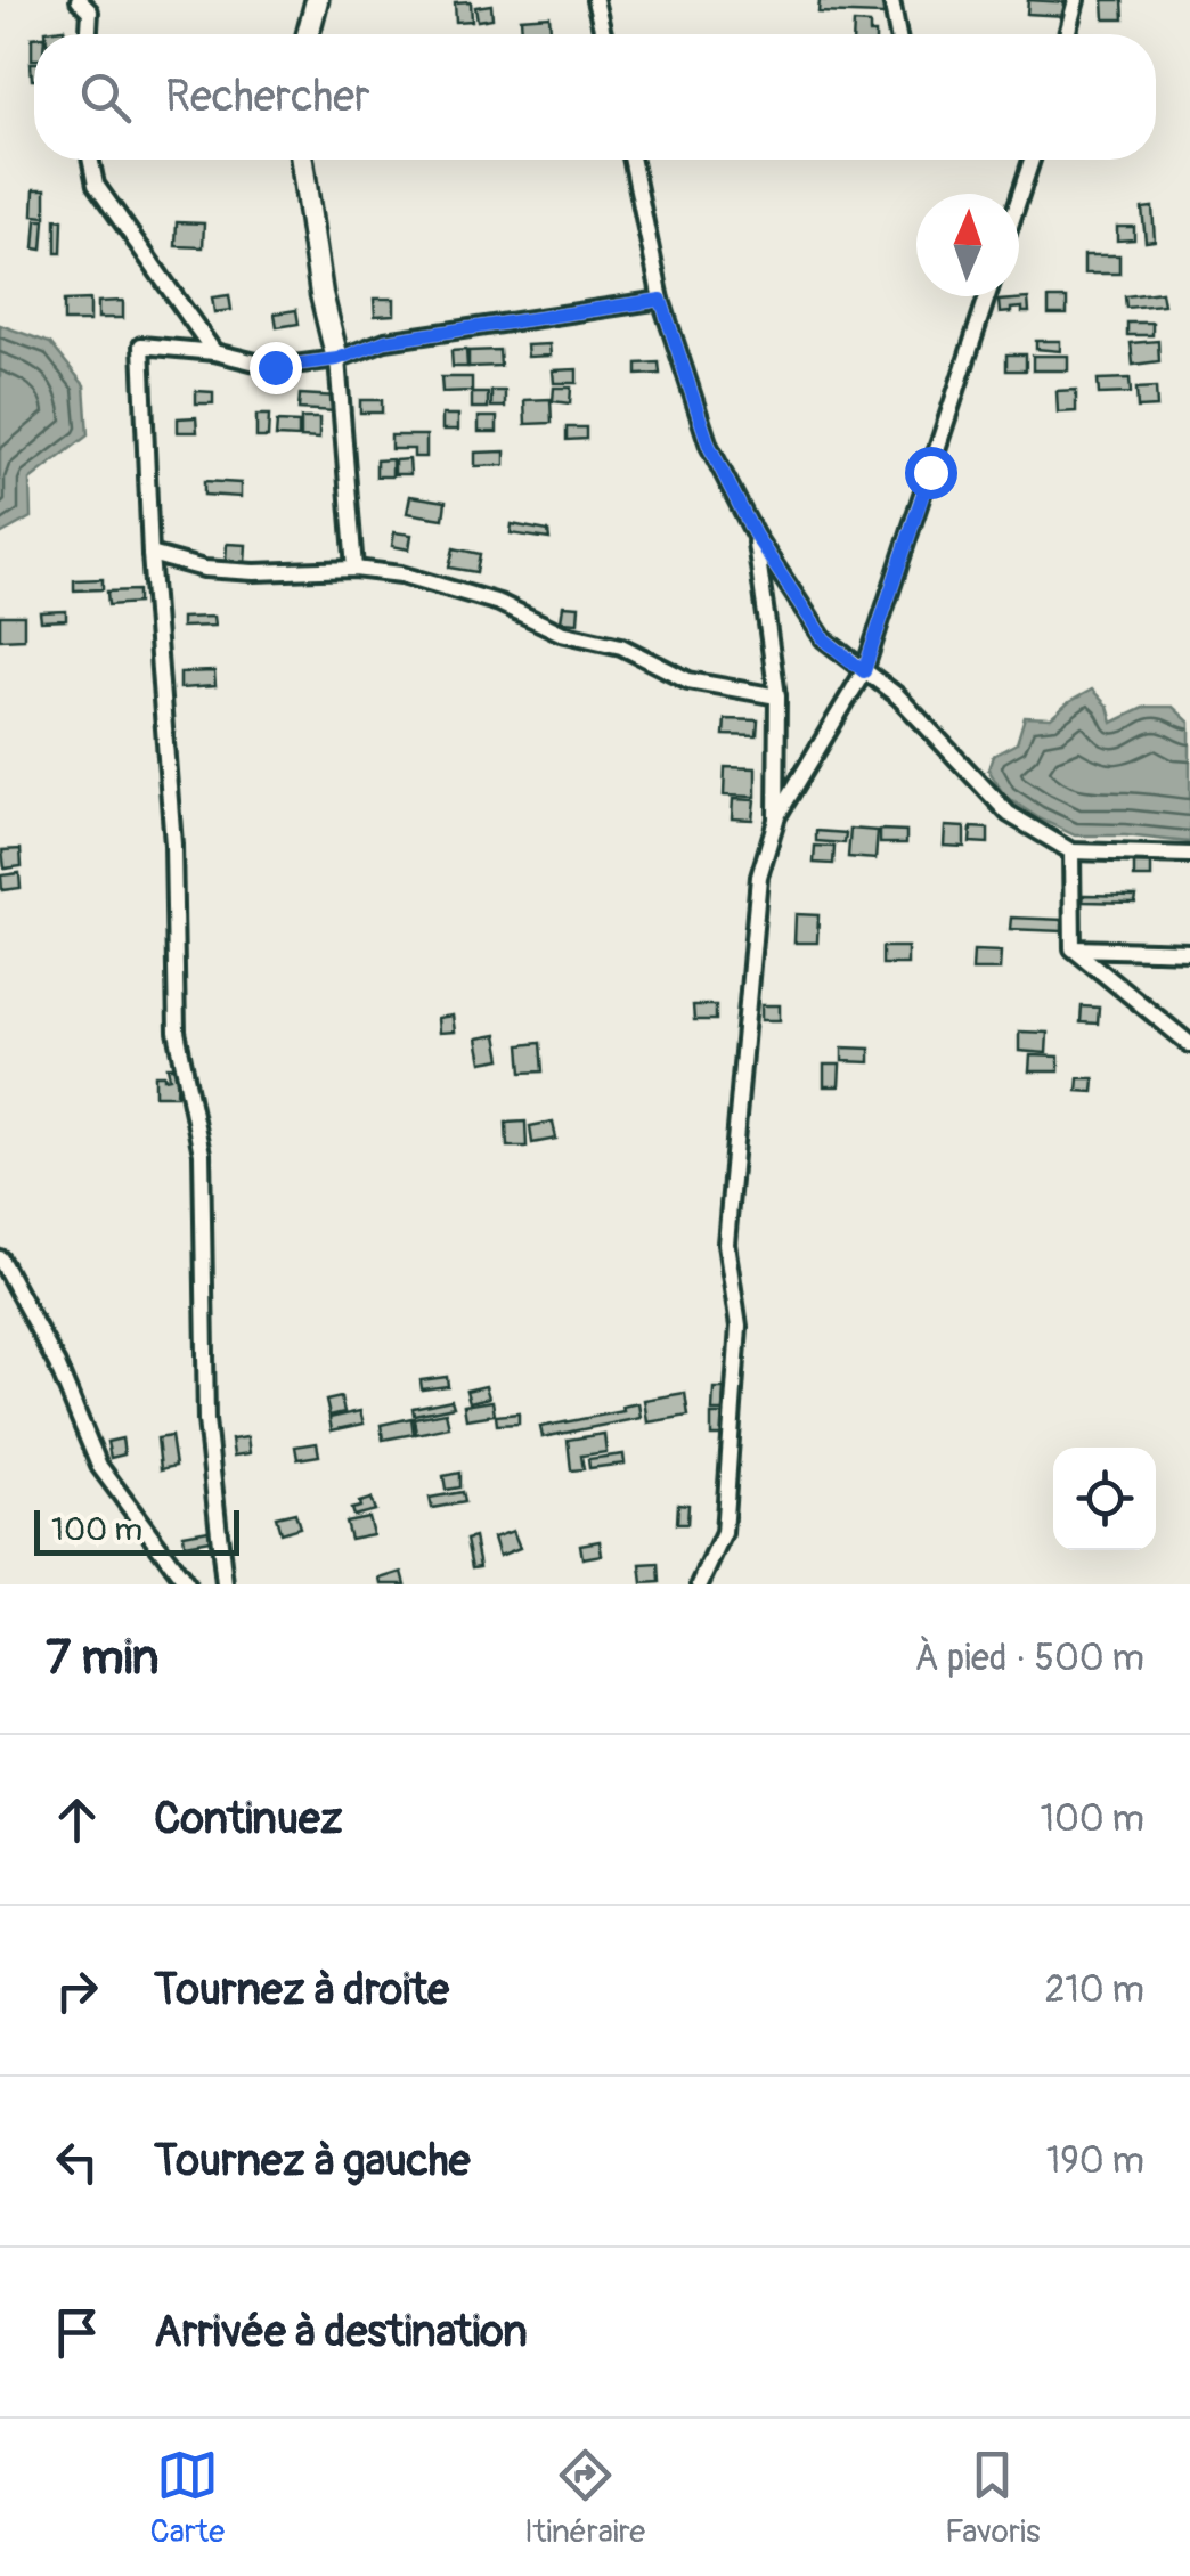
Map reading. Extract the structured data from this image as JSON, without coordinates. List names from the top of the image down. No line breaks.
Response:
{"scale_bar":"100 m","north":"top","page":{"search":"Rechercher","scale":"100 m","heading":["7 min","À pied · 500 m"],"list":[["Continuez","100 m"],["Tournez à droite","210 m"],["Tournez à gauche","190 m"],"Arrivée à destination"],"nav":["Carte","Itinéraire","Favoris"]}}
